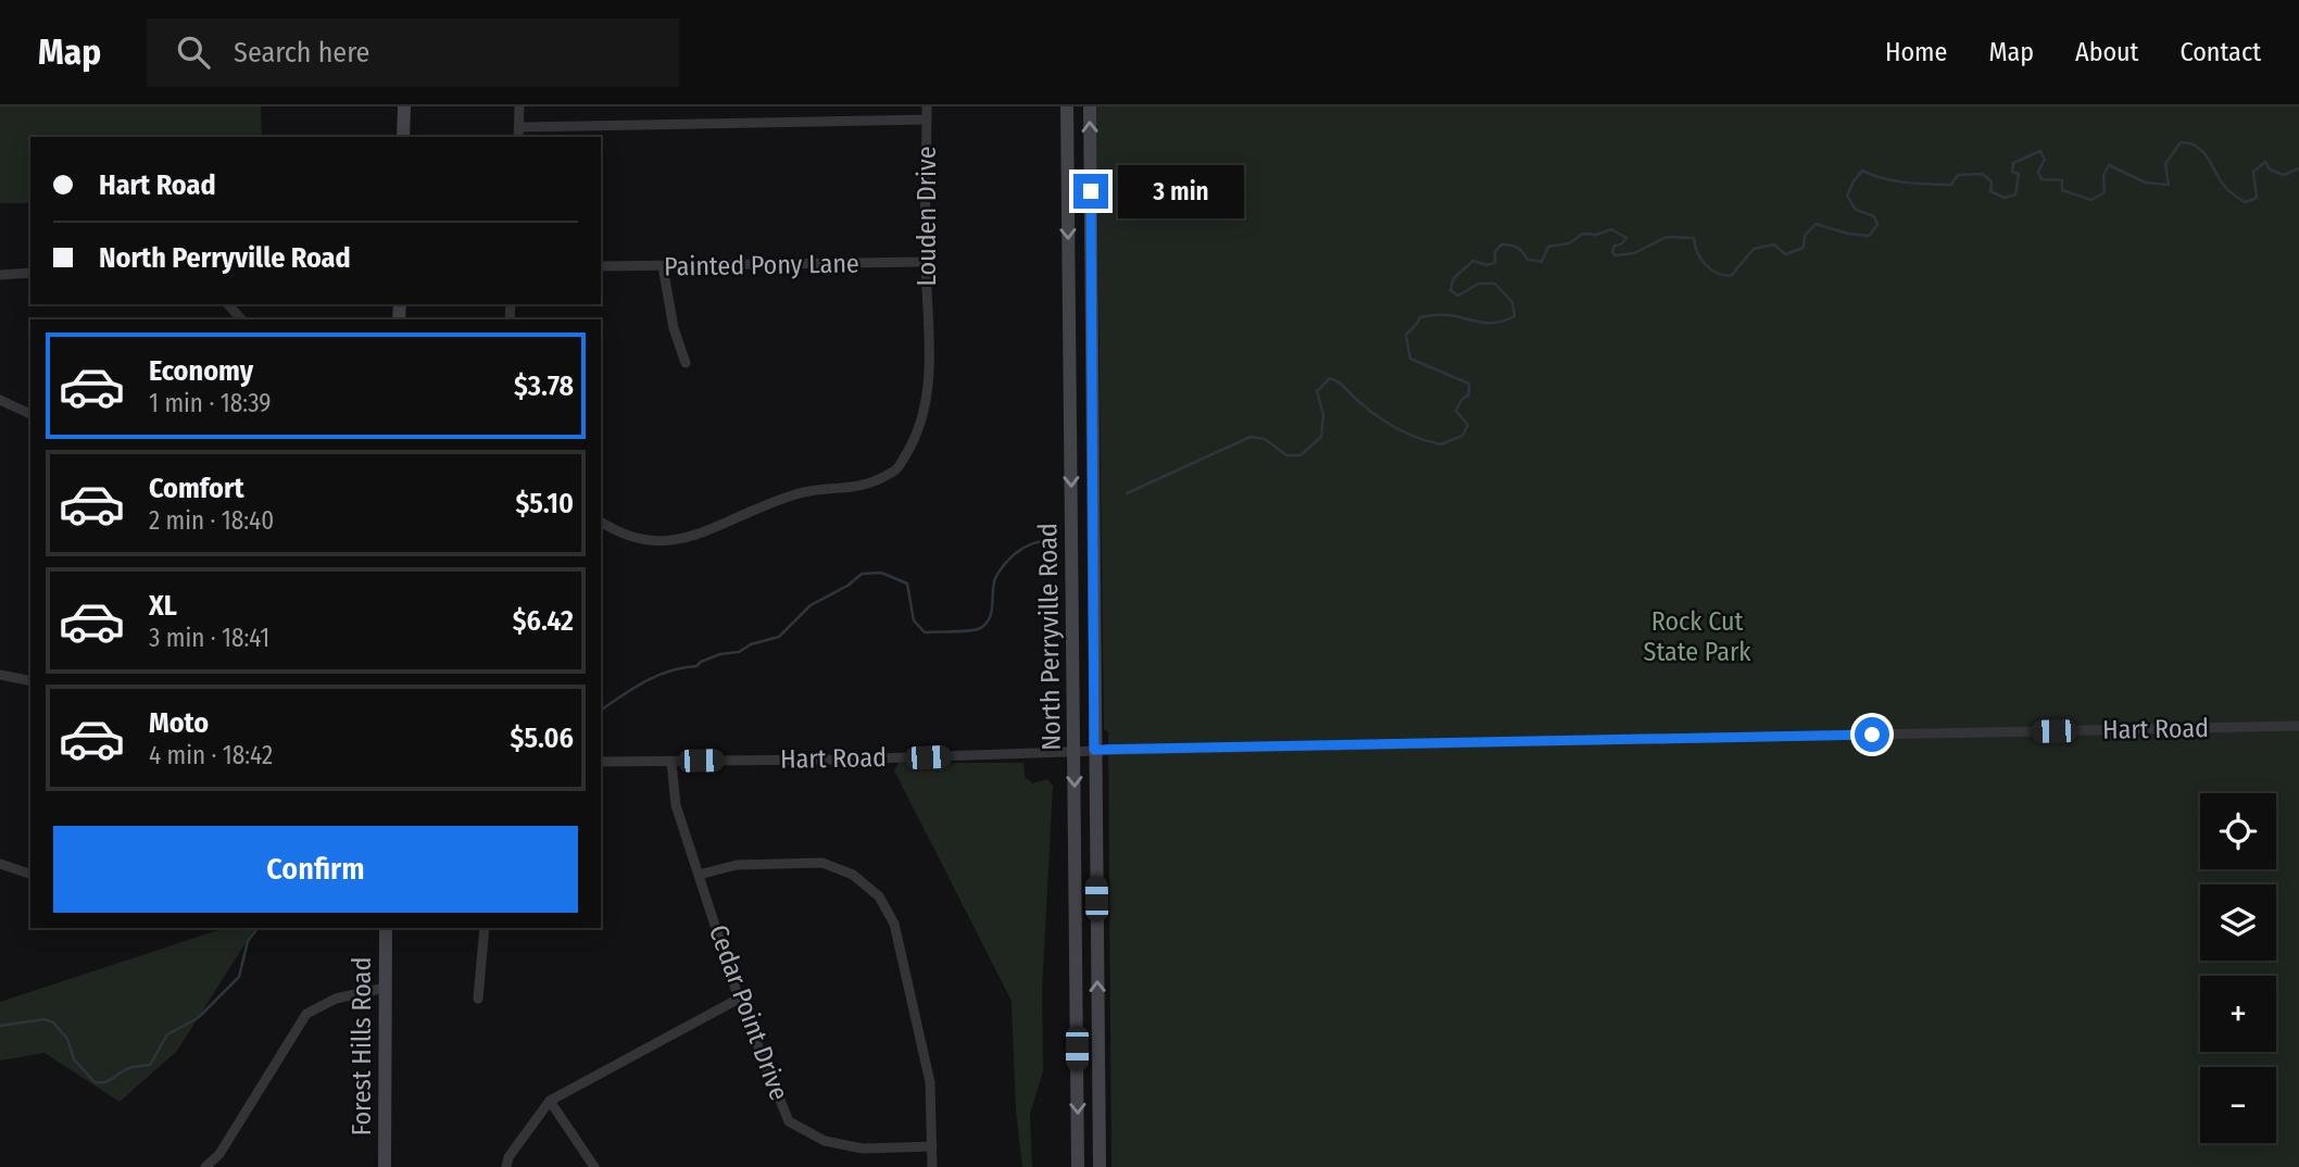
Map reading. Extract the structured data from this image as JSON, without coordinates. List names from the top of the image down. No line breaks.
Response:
{"streets":{"main road":["North Perryville Road","Forest Hills Road"],"street":["Louden Drive","Painted Pony Lane","Hart Road","Cedar Point Drive"]},"crossings":[["Louden Drive","Painted Pony Lane"],["North Perryville Road","Hart Road"],["Hart Road","Cedar Point Drive"]],"parks":["Rock Cut State Park"],"page":{"header":"Map","search":"Search here","nav":["Home","Map","About","Contact"],"banner":["Hart Road","North Perryville Road"],"bubble":"3 min","list":[{"name":"Economy","note":"1 min · 18:39","value":"$3.78"},{"name":"Comfort","note":"2 min · 18:40","value":"$5.10"},{"name":"XL","note":"3 min · 18:41","value":"$6.42"},{"name":"Moto","note":"4 min · 18:42","value":"$5.06"}],"map_buttons":["+","−"],"buttons":"Confirm"}}
